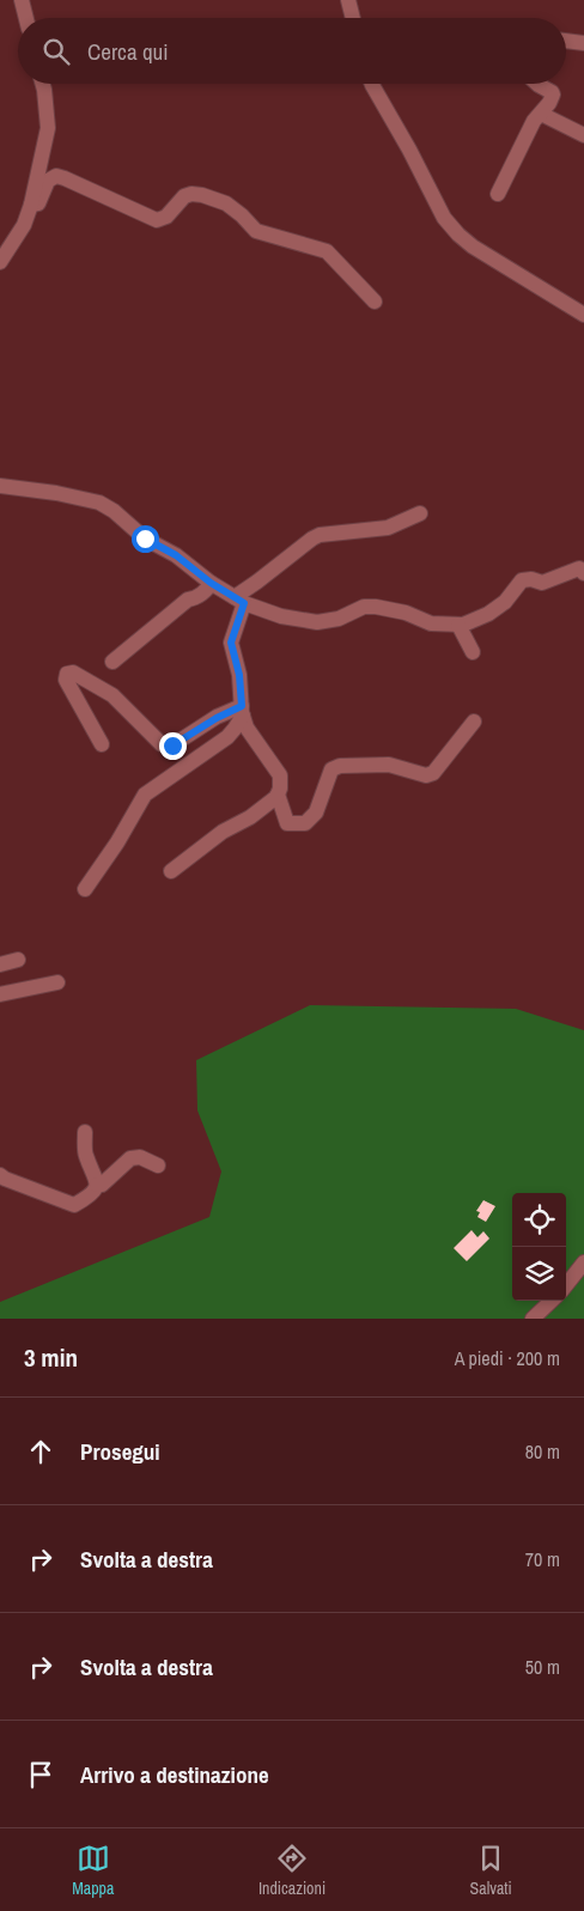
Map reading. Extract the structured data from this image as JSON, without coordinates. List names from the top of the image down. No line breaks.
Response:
{"page":{"search":"Cerca qui","heading":["3 min","A piedi · 200 m"],"list":[["Prosegui","80 m"],["Svolta a destra","70 m"],["Svolta a destra","50 m"],"Arrivo a destinazione"],"nav":["Mappa","Indicazioni","Salvati"]}}
